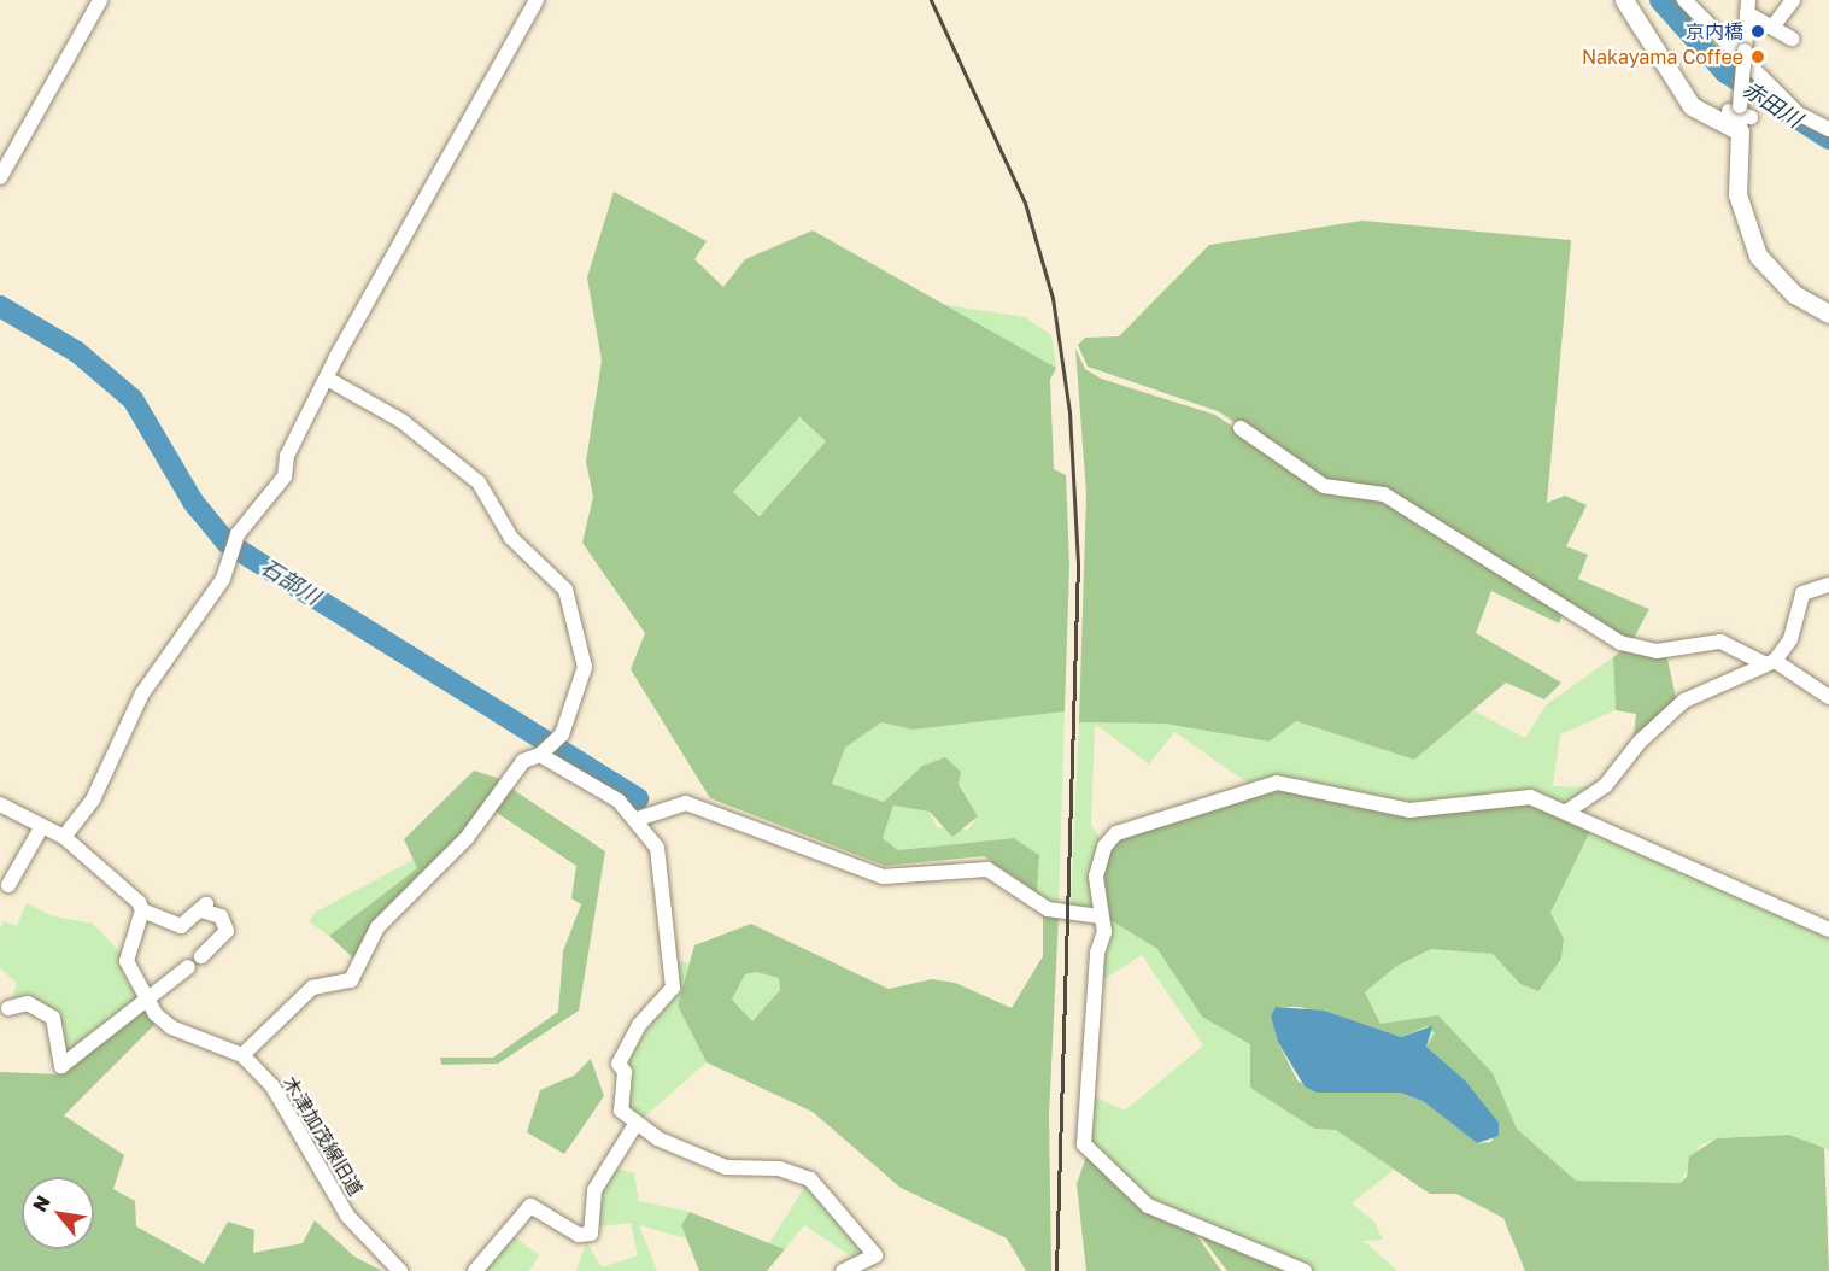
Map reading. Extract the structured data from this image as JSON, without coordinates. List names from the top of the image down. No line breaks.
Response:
{"streets":{"street":["木津加茂線旧道"]},"water":["赤田川","石部川"],"places":["京内橋","Nakayama Coffee"],"north":"top left"}
